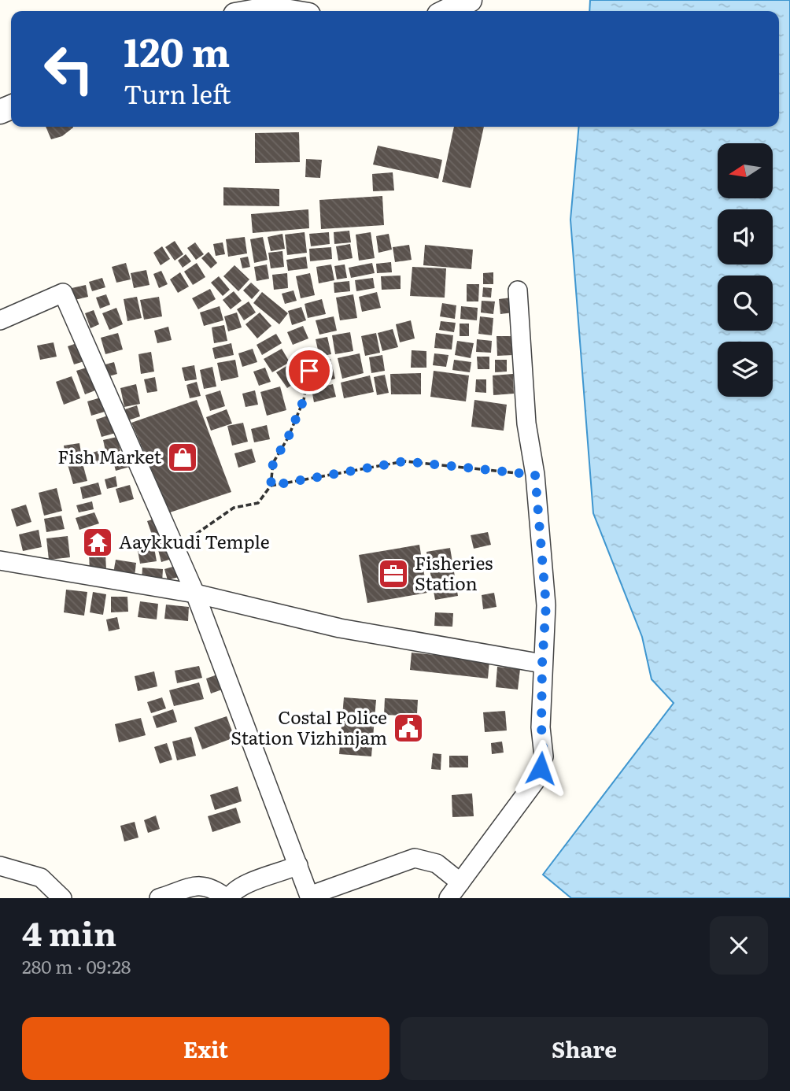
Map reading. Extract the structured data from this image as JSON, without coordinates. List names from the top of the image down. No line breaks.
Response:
{"places":{"shop":["Fish Market"],"temple":["Aaykkudi Temple"],"office":["Fisheries Station"],"public building":["Costal Police Station Vizhinjam"]},"north":"left","page":{"turn":["120 m","Turn left"],"heading":["4 min","280 m · 09:28"],"buttons":["Exit","Share"]}}
